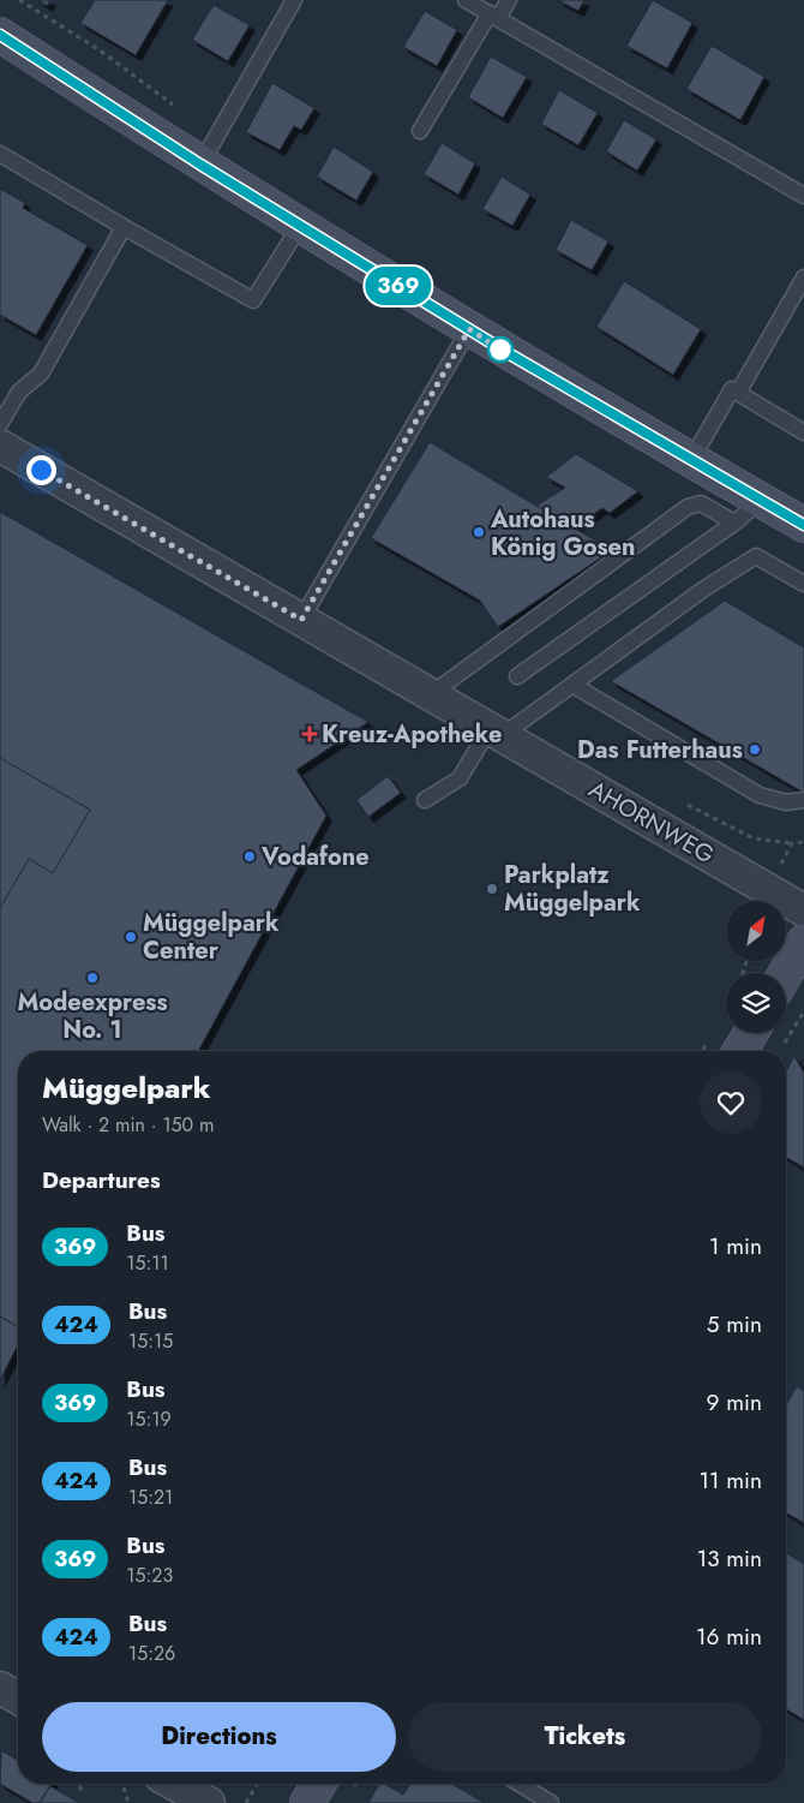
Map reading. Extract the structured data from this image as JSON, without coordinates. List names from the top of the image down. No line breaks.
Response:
{"streets":{"street":["AHORNWEG"]},"places":{"other":["Autohaus König Gosen","Das Futterhaus","Vodafone","Parkplatz Müggelpark","Müggelpark Center","Modeexpress No. 1"],"health":["Kreuz-Apotheke"]},"lines":["bus line 369"],"north":"top right","page":{"on_map":"369","heading":[["Müggelpark","Walk · 2 min · 150 m"],"Departures"],"list":[{"mark":"369","name":"Bus","note":"15:11","value":"1 min"},{"mark":"424","name":"Bus","note":"15:15","value":"5 min"},{"mark":"369","name":"Bus","note":"15:19","value":"9 min"},{"mark":"424","name":"Bus","note":"15:21","value":"11 min"},{"mark":"369","name":"Bus","note":"15:23","value":"13 min"},{"mark":"424","name":"Bus","note":"15:26","value":"16 min"}],"buttons":["Directions","Tickets"]}}
